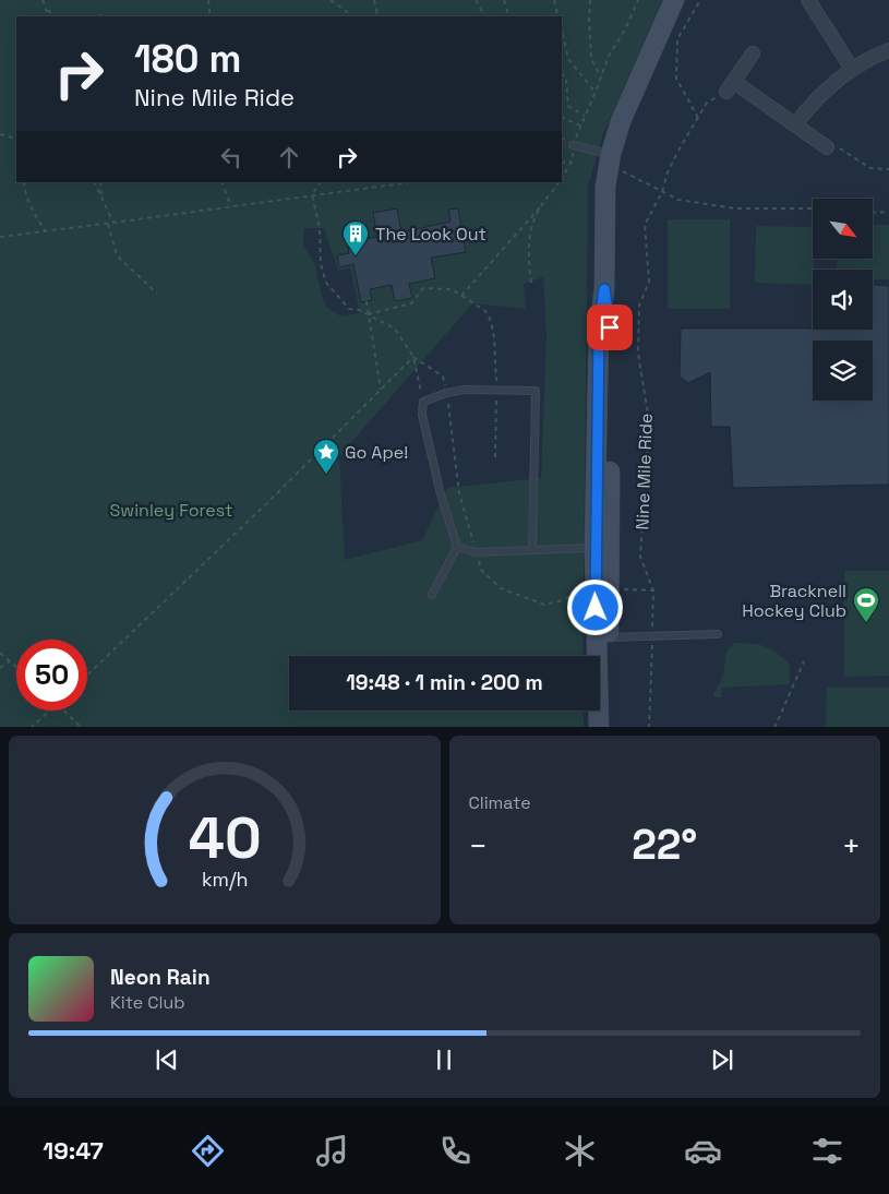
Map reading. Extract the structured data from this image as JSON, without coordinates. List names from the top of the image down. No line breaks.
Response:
{"streets":{"main road":["Nine Mile Ride"]},"parks":["Swinley Forest"],"places":{"building":["The Look Out"],"place":["Go Ape!"],"sports":["Bracknell Hockey Club"]},"north":"bottom right","page":{"turn":["180 m","Nine Mile Ride"],"limit":"50","trip":"19:48 · 1 min · 200 m","tile":"Climate","heat":["−","22°","+"],"song":["Neon Rain","Kite Club"],"tabs":"19:47","gauge":["40","km/h"]}}
